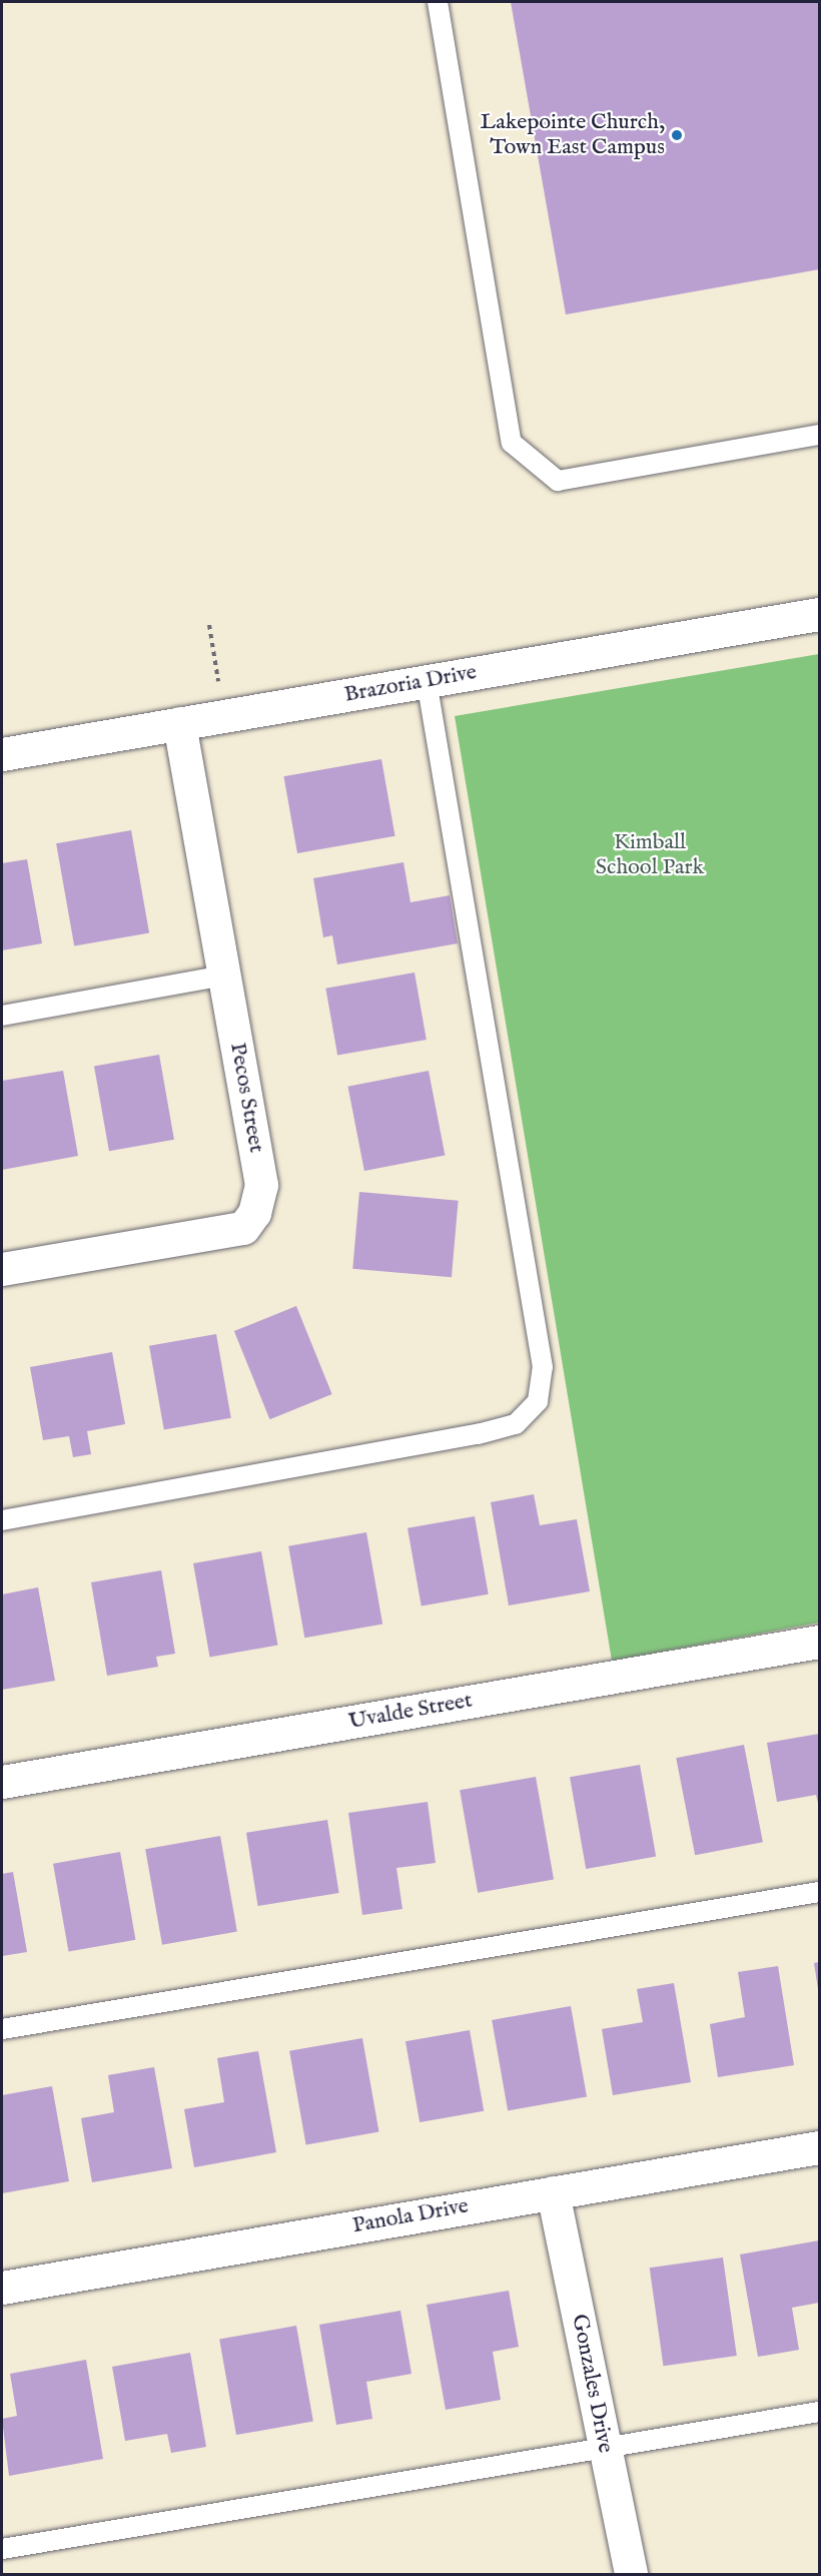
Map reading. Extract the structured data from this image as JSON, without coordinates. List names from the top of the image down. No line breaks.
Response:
{"streets":{"street":["Brazoria Drive","Pecos Street","Uvalde Street","Panola Drive","Gonzales Drive"]},"crossings":[["Brazoria Drive","Pecos Street"],["Panola Drive","Gonzales Drive"]],"parks":["Kimball School Park"],"places":["Lakepointe Church, Town East Campus"]}
